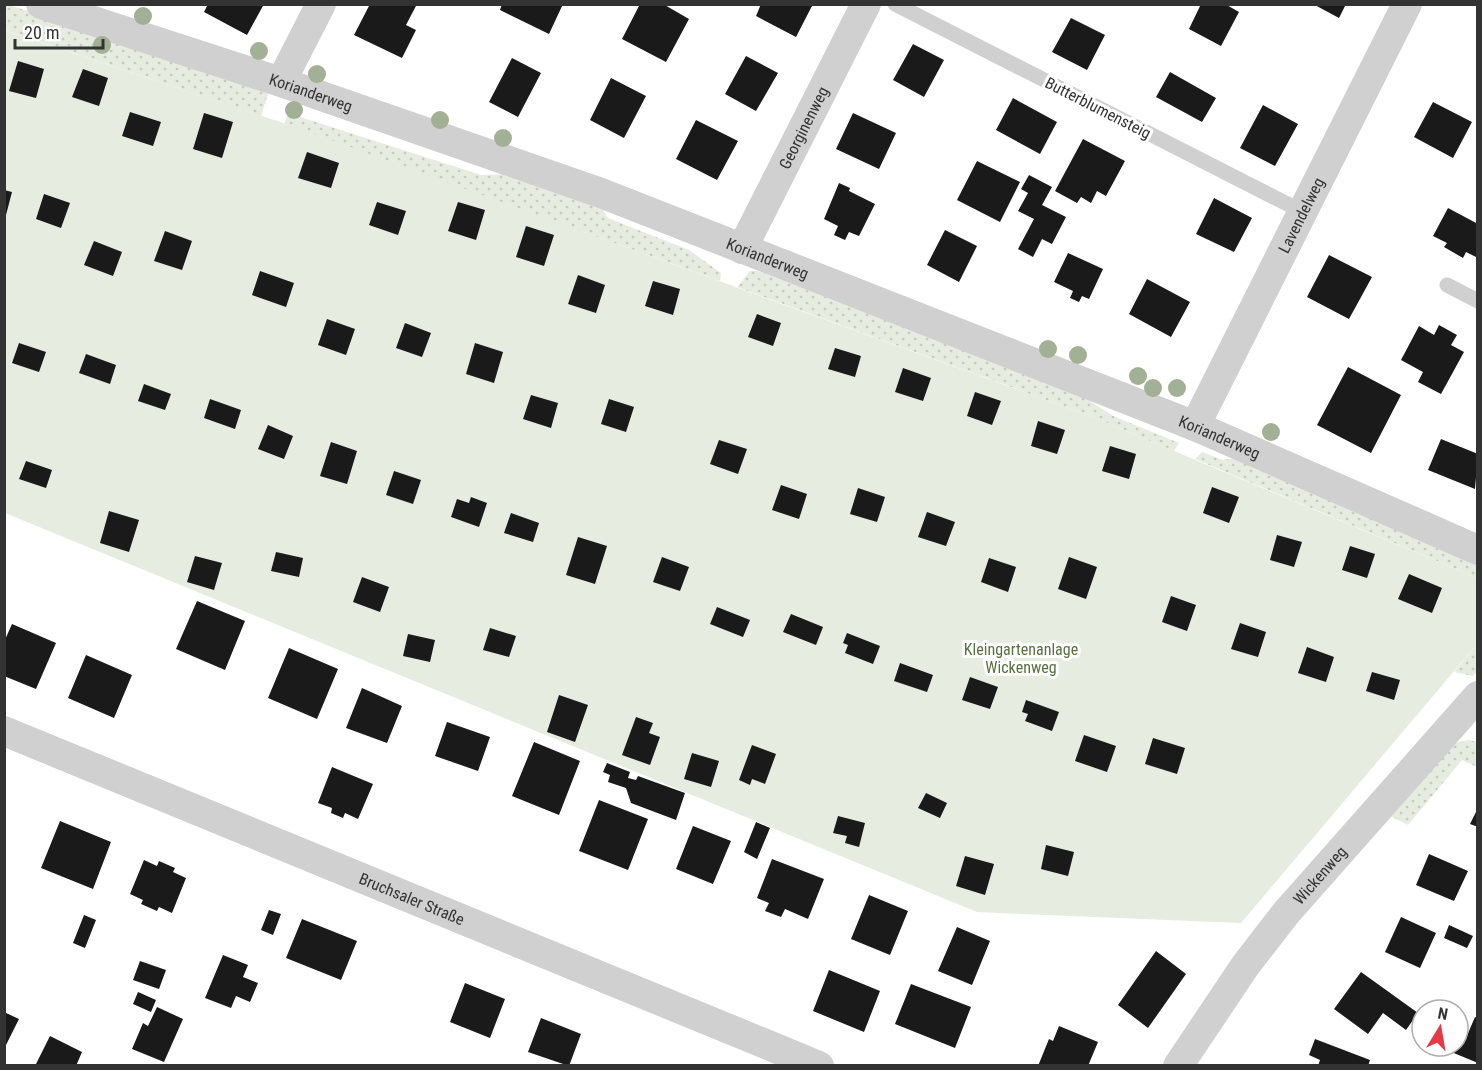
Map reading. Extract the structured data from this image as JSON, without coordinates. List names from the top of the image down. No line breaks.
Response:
{"streets":{"street":["Korianderweg","Georginenweg","Lavendelweg","Wickenweg","Bruchsaler Straße"],"lane":["Butterblumensteig"]},"crossings":[["Korianderweg","Georginenweg"],["Korianderweg","Lavendelweg"],["Butterblumensteig","Lavendelweg"]],"parks":["Kleingartenanlage Wickenweg"],"scale_bar":"20 m","north":"top"}
